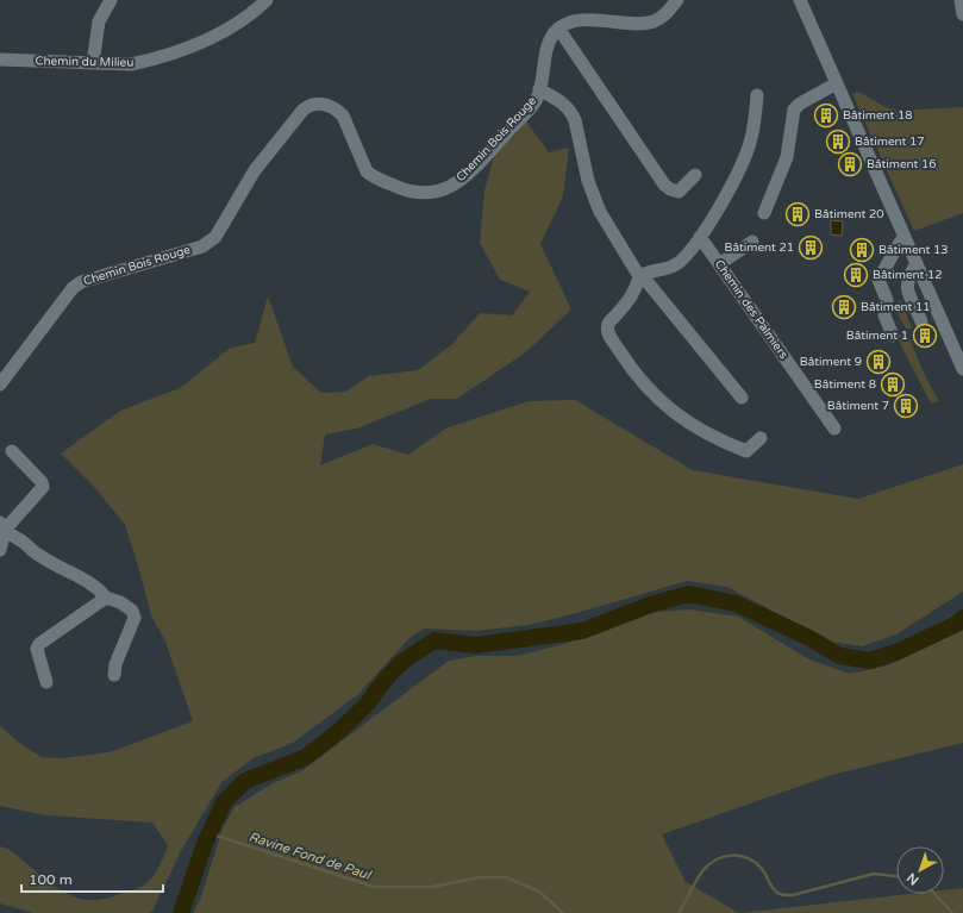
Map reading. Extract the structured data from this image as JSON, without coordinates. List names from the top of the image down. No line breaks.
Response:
{"streets":{"street":["Chemin du Milieu","Chemin Bois Rouge","Chemin des Palmiers"]},"water":["Ravine Fond de Paul"],"places":{"building":["Bâtiment 18","Bâtiment 17","Bâtiment 16","Bâtiment 20","Bâtiment 21","Bâtiment 13","Bâtiment 12","Bâtiment 11","Bâtiment 1","Bâtiment 9","Bâtiment 8","Bâtiment 7"]},"scale_bar":"100 m","north":"bottom left"}
